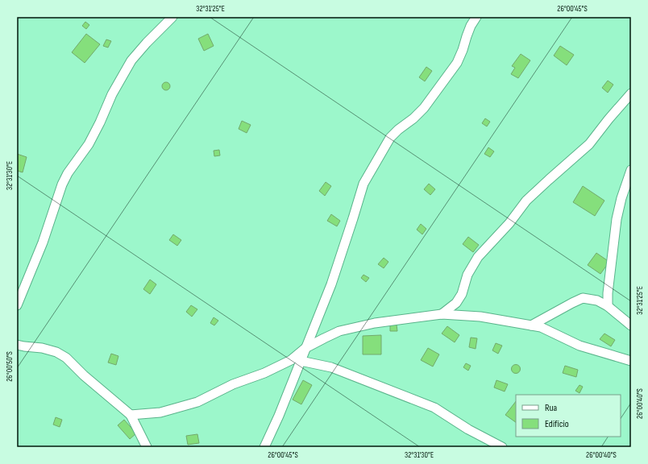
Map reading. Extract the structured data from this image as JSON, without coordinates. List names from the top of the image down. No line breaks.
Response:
{"legend":["Rua","Edifício"],"coordinates":["32°31'25\"E","26°00'45\"S","32°31'30\"E","26°00'50\"S","26°00'40\"S"]}
